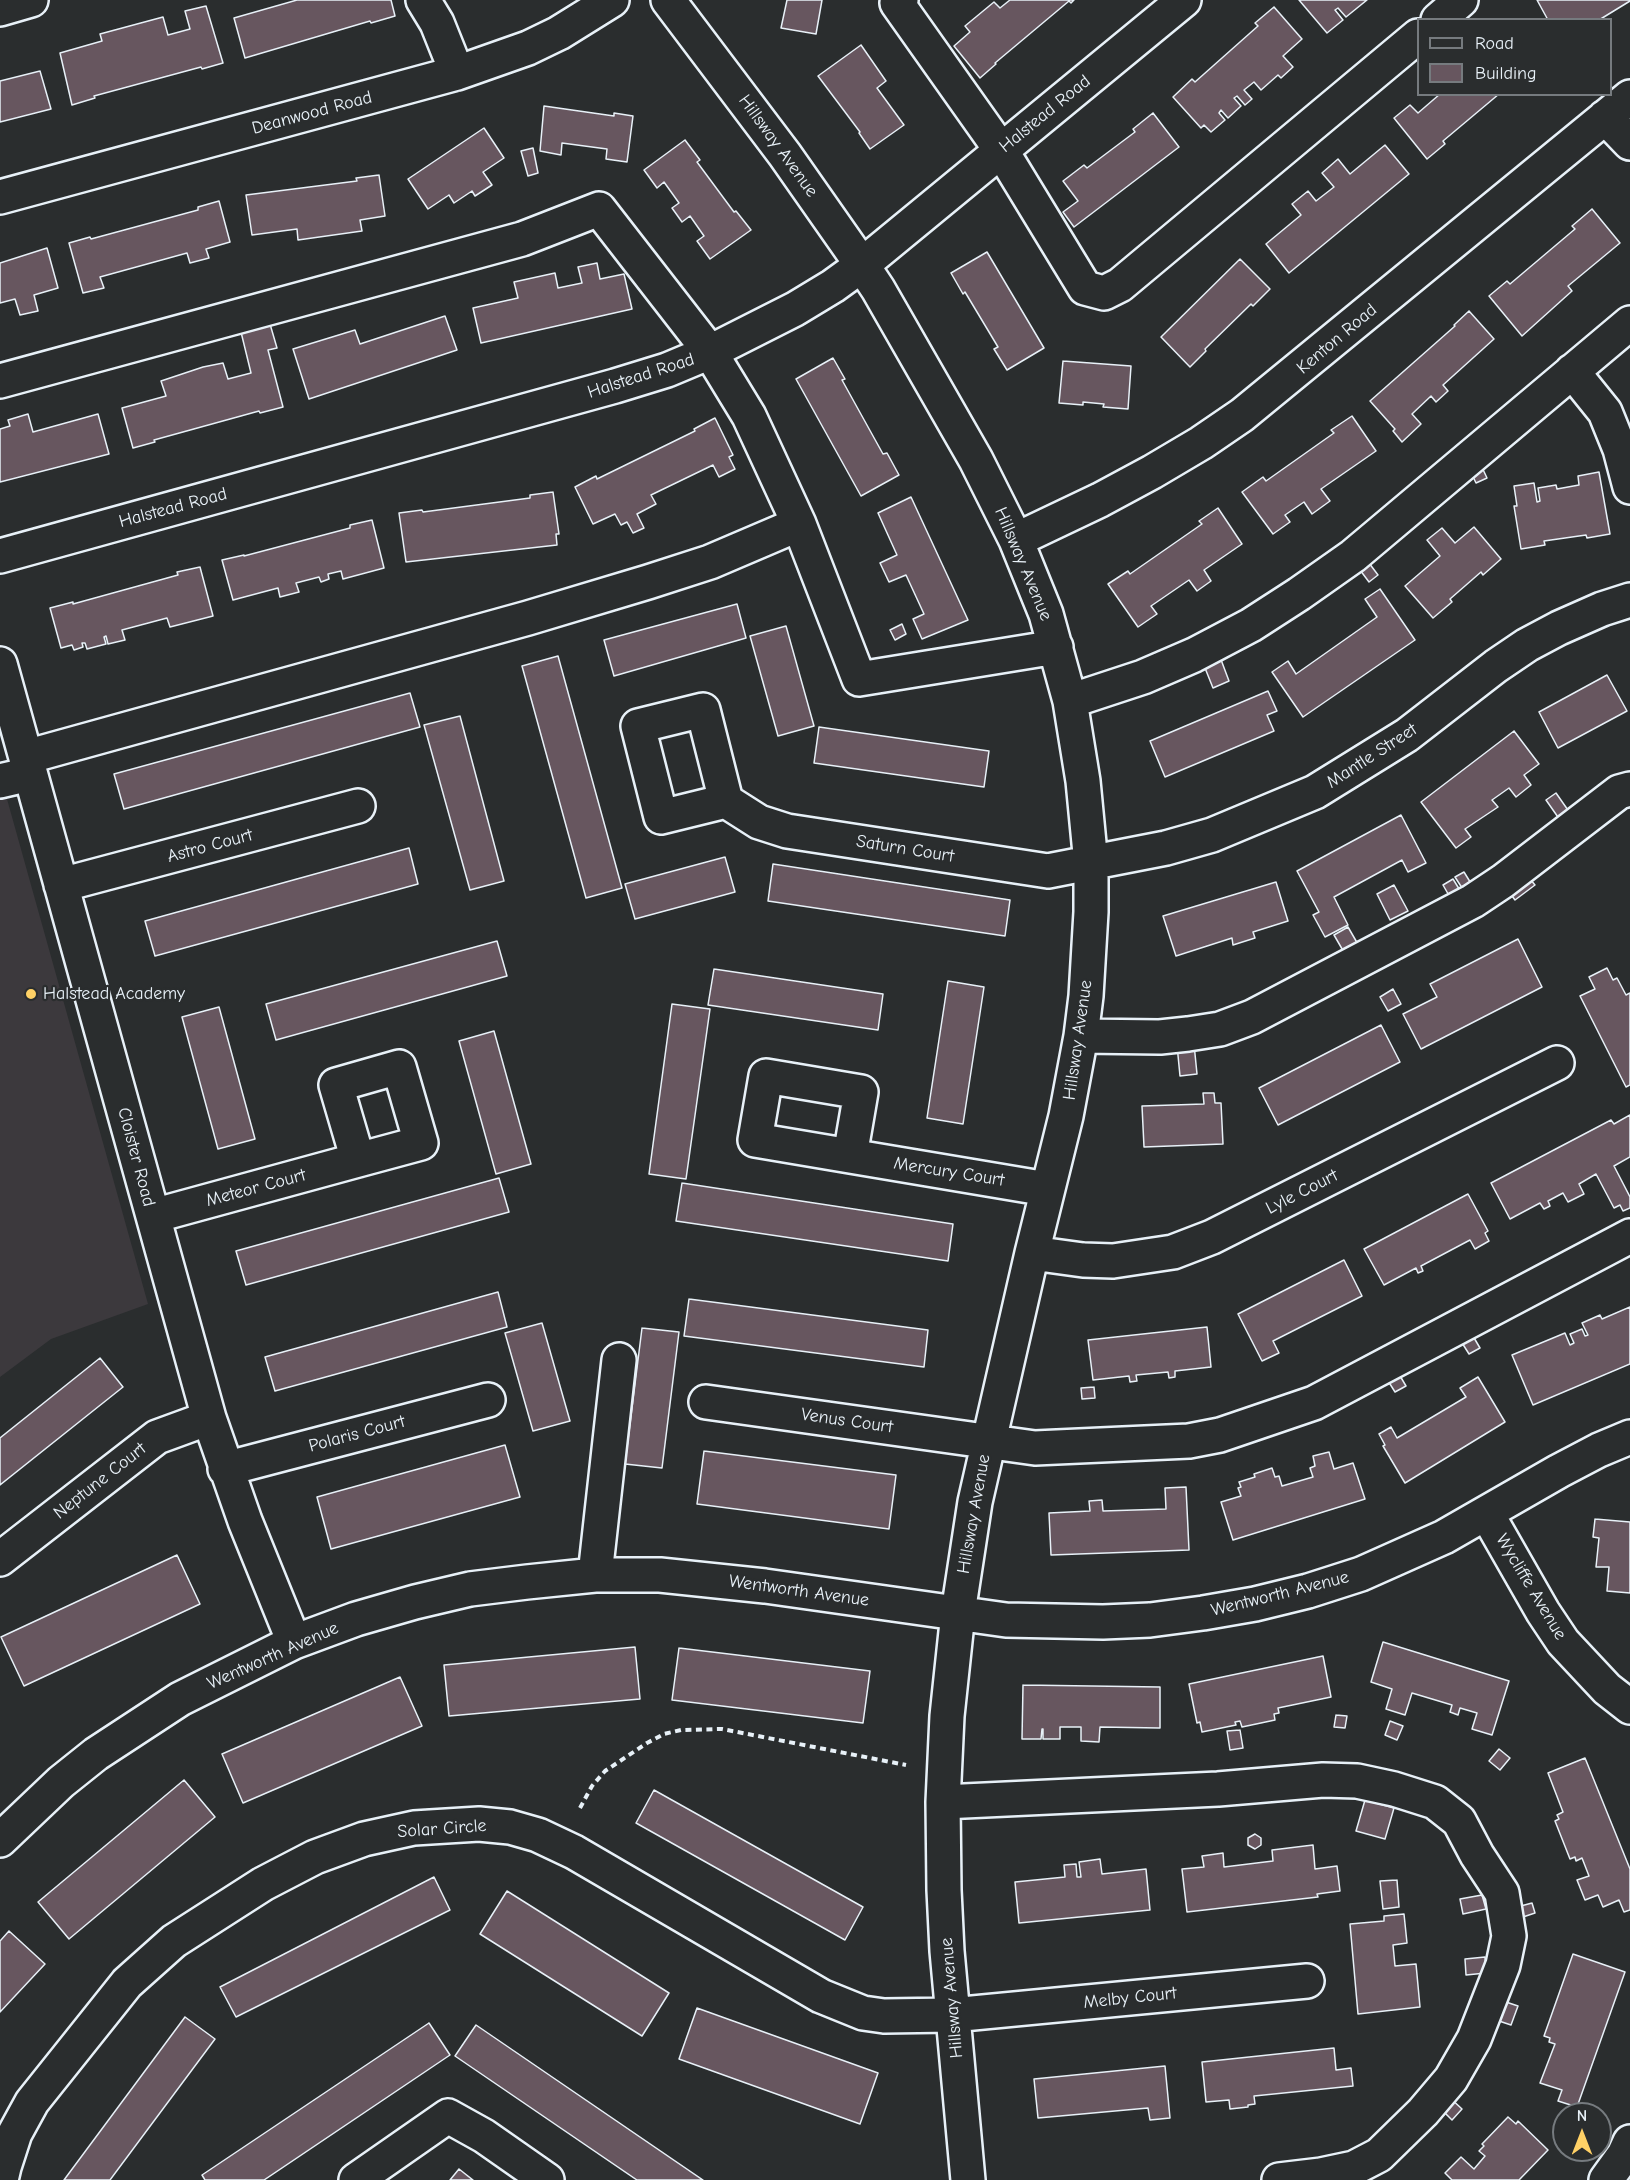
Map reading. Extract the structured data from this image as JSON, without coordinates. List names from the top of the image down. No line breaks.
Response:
{"streets":{"street":["Deanwood Road","Halstead Road","Hillsway Avenue","Kenton Road","Mantle Street","Astro Court","Saturn Court","Cloister Road","Mercury Court","Meteor Court","Lyle Court","Venus Court","Polaris Court","Neptune Court","Wycliffe Avenue","Wentworth Avenue","Solar Circle","Melby Court"]},"crossings":[["Halstead Road","Hillsway Avenue"],["Hillsway Avenue","Kenton Road"],["Hillsway Avenue","Mantle Street"],["Hillsway Avenue","Saturn Court"],["Hillsway Avenue","Mercury Court"],["Hillsway Avenue","Lyle Court"],["Hillsway Avenue","Venus Court"],["Hillsway Avenue","Wentworth Avenue"],["Hillsway Avenue","Solar Circle"],["Hillsway Avenue","Melby Court"],["Mantle Street","Saturn Court"],["Astro Court","Cloister Road"],["Cloister Road","Meteor Court"],["Cloister Road","Polaris Court"],["Cloister Road","Neptune Court"],["Cloister Road","Wentworth Avenue"],["Wycliffe Avenue","Wentworth Avenue"],["Solar Circle","Melby Court"]],"places":["Halstead Academy"],"legend":["Road","Building"],"north":"top"}
